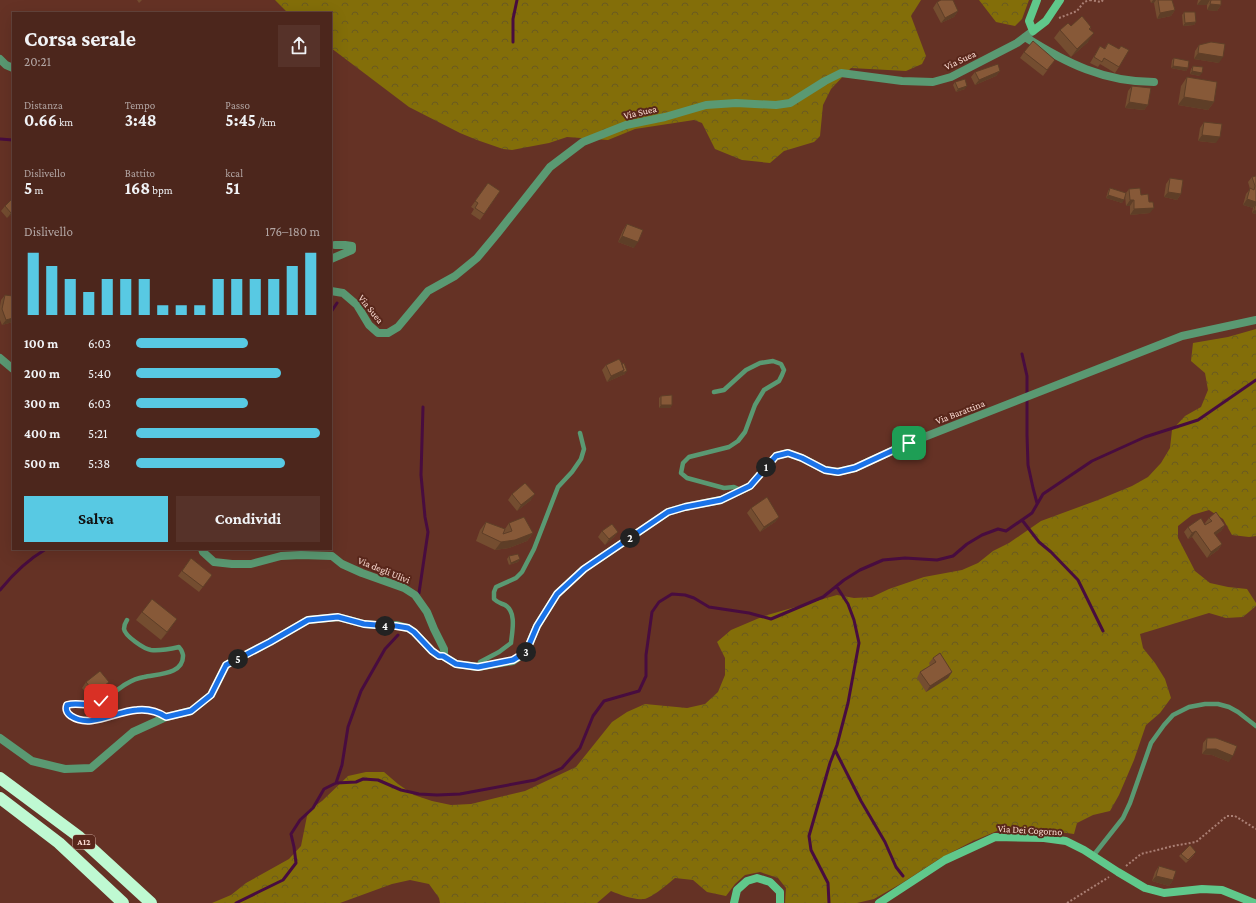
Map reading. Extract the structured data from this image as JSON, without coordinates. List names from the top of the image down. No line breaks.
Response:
{"streets":{"highway":["A12"],"street":["Via Suea","Via Barattina","Via degli Ulivi","Via Dei Cogorno"]},"crossings":[["Via Barattina","Via degli Ulivi"]],"page":{"heading":["Corsa serale","20:21"],"stats":[["Distanza","0.66 km"],["Tempo","3:48"],["Passo","5:45 /km"],["Dislivello","5 m"],["Battito","168 bpm"],["kcal","51"]],"chart":["Dislivello","176–180 m"],"list":[{"name":"100 m","note":"6:03"},{"name":"200 m","note":"5:40"},{"name":"300 m","note":"6:03"},{"name":"400 m","note":"5:21"},{"name":"500 m","note":"5:38"}],"pins":["1","2","4","3","5"],"buttons":["Salva","Condividi"]}}
